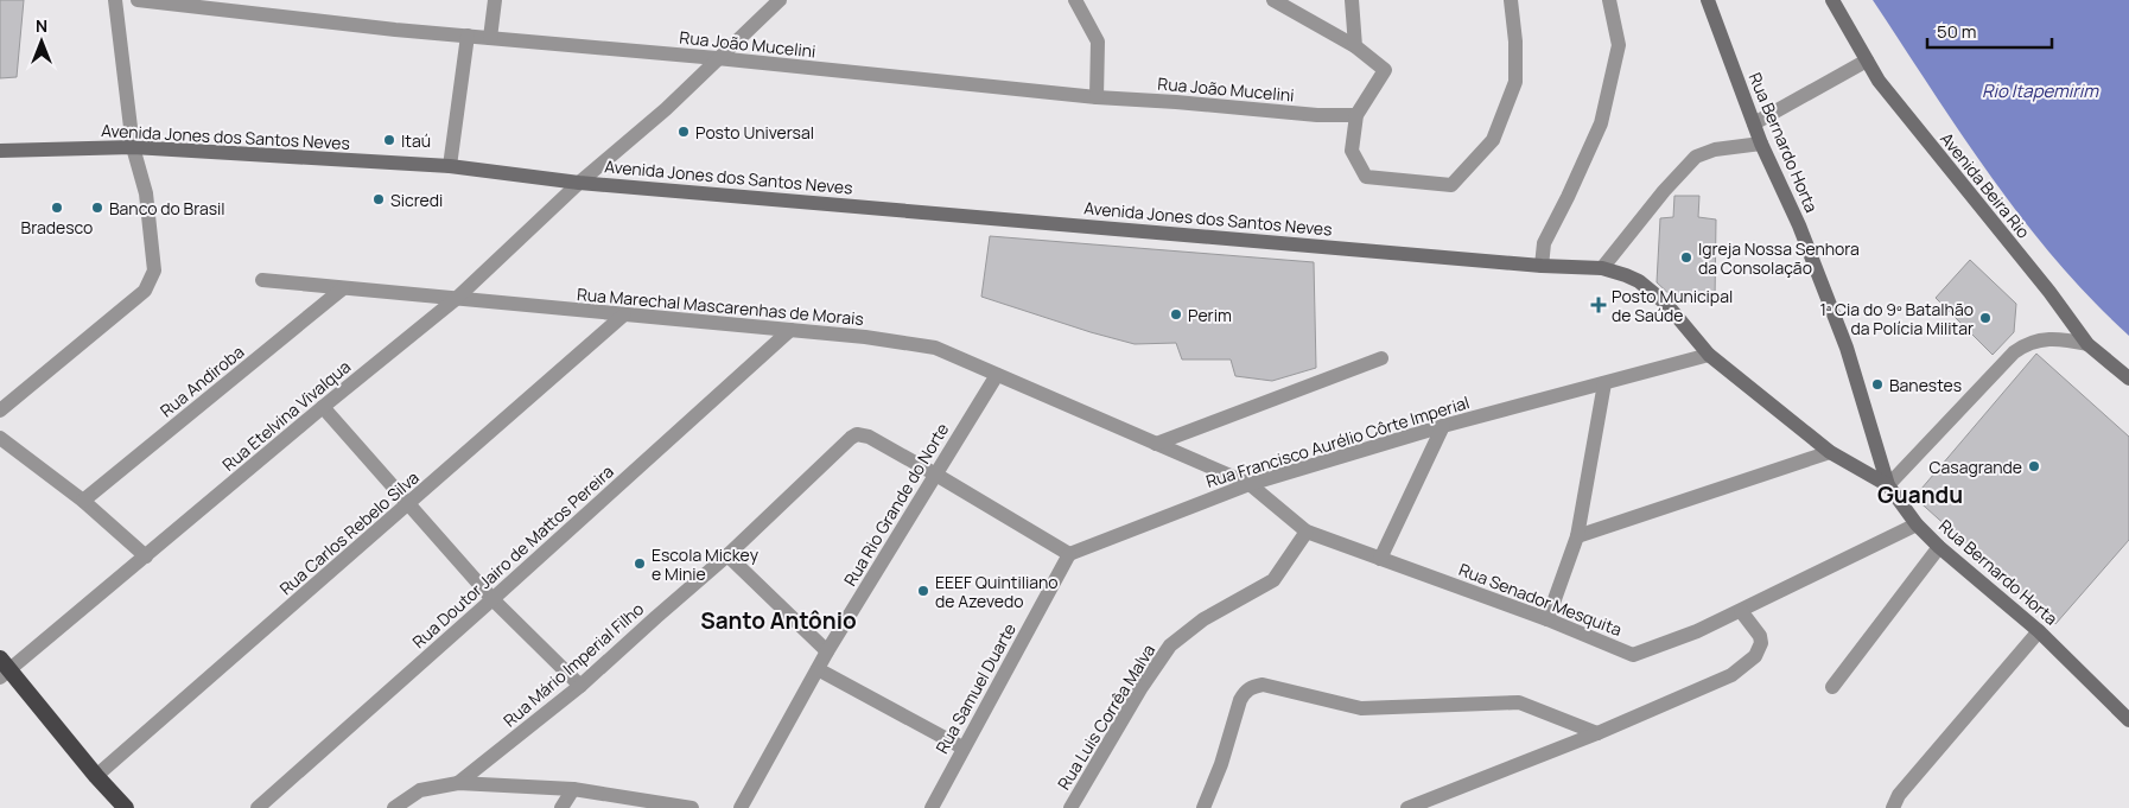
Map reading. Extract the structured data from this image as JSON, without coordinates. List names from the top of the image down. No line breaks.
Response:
{"streets":{"main road":["Avenida Jones dos Santos Neves","Rua Bernardo Horta","Avenida Beira Rio"],"street":["Rua João Mucelini","Rua Marechal Mascarenhas de Morais","Rua Andiroba","Rua Etelvina Vivalqua","Rua Francisco Aurélio Côrte Imperial","Rua Rio Grande do Norte","Rua Carlos Rebelo Silva","Rua Doutor Jairo de Mattos Pereira","Rua Senador Mesquita","Rua Mário Imperial Filho","Rua Samuel Duarte","Rua Luis Corrêa Malva"]},"crossings":[["Rua João Mucelini","Rua Etelvina Vivalqua"],["Avenida Jones dos Santos Neves","Rua Bernardo Horta"],["Avenida Jones dos Santos Neves","Rua Etelvina Vivalqua"],["Avenida Jones dos Santos Neves","Rua Francisco Aurélio Côrte Imperial"],["Rua Bernardo Horta","Rua Senador Mesquita"],["Rua Marechal Mascarenhas de Morais","Rua Andiroba"],["Rua Marechal Mascarenhas de Morais","Rua Etelvina Vivalqua"],["Rua Marechal Mascarenhas de Morais","Rua Rio Grande do Norte"],["Rua Marechal Mascarenhas de Morais","Rua Carlos Rebelo Silva"],["Rua Marechal Mascarenhas de Morais","Rua Doutor Jairo de Mattos Pereira"],["Rua Marechal Mascarenhas de Morais","Rua Senador Mesquita"],["Rua Francisco Aurélio Côrte Imperial","Rua Senador Mesquita"],["Rua Francisco Aurélio Côrte Imperial","Rua Samuel Duarte"],["Rua Rio Grande do Norte","Rua Mário Imperial Filho"],["Rua Senador Mesquita","Rua Luis Corrêa Malva"]],"districts":["Guandu","Santo Antônio"],"water":["Rio Itapemirim"],"places":{"other":["Posto Universal","Itaú","Sicredi","Bradesco","Banco do Brasil","Igreja Nossa Senhora da Consolação","Perim","1ª Cia do 9º Batalhão da Polícia Militar","Banestes","Casagrande","Escola Mickey e Minie","EEEF Quintiliano de Azevedo"],"health":["Posto Municipal de Saúde"]},"scale_bar":"50 m","north":"top"}
